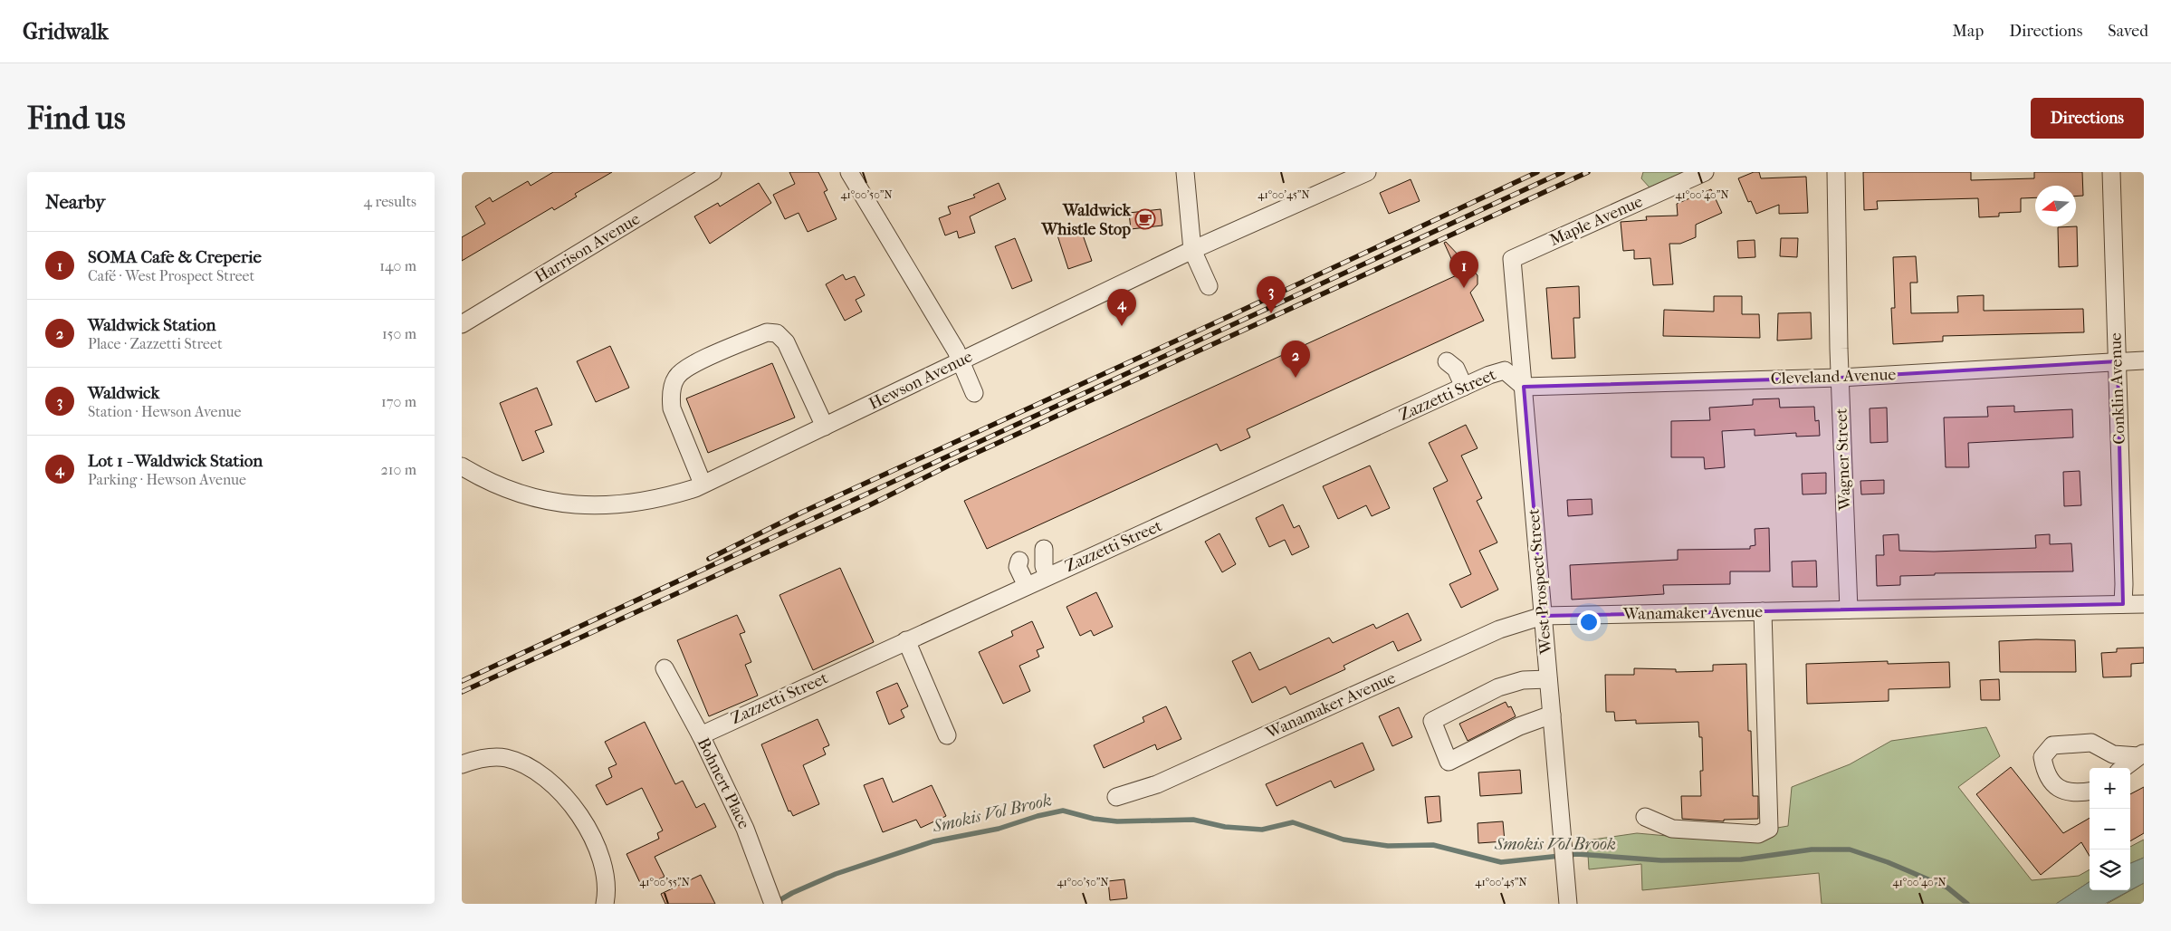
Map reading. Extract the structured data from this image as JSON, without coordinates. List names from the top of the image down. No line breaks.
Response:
{"streets":{"street":["Maple Avenue","Harrison Avenue","Cleveland Avenue","Hewson Avenue","Conklin Avenue","Zazzetti Street","Wagner Street","West Prospect Street","Wanamaker Avenue","Bohnert Place"]},"crossings":[["Maple Avenue","West Prospect Street"],["Cleveland Avenue","Conklin Avenue"],["Cleveland Avenue","Zazzetti Street"],["Cleveland Avenue","Wagner Street"],["Cleveland Avenue","West Prospect Street"],["Conklin Avenue","Wanamaker Avenue"],["Zazzetti Street","West Prospect Street"],["Zazzetti Street","Bohnert Place"],["Wagner Street","Wanamaker Avenue"],["West Prospect Street","Wanamaker Avenue"]],"water":["Smokis Vol Brook"],"places":{"cafe":["Waldwick Whistle Stop"]},"north":"left","page":{"header":"Gridwalk","nav":["Map","Directions","Saved"],"buttons":"Directions","title":"Find us","heading":["Nearby","4 results"],"list":[{"mark":"1","name":"SOMA Cafe & Creperie","note":"Café · West Prospect Street","value":"140 m"},{"mark":"2","name":"Waldwick Station","note":"Place · Zazzetti Street","value":"150 m"},{"mark":"3","name":"Waldwick","note":"Station · Hewson Avenue","value":"170 m"},{"mark":"4","name":"Lot 1 - Waldwick Station","note":"Parking · Hewson Avenue","value":"210 m"}],"pins":["1","3","4","2"],"map_buttons":["+","−"]},"coordinates":["41°00'50\"N","41°00'45\"N","41°00'40\"N","41°00'55\"N"]}
